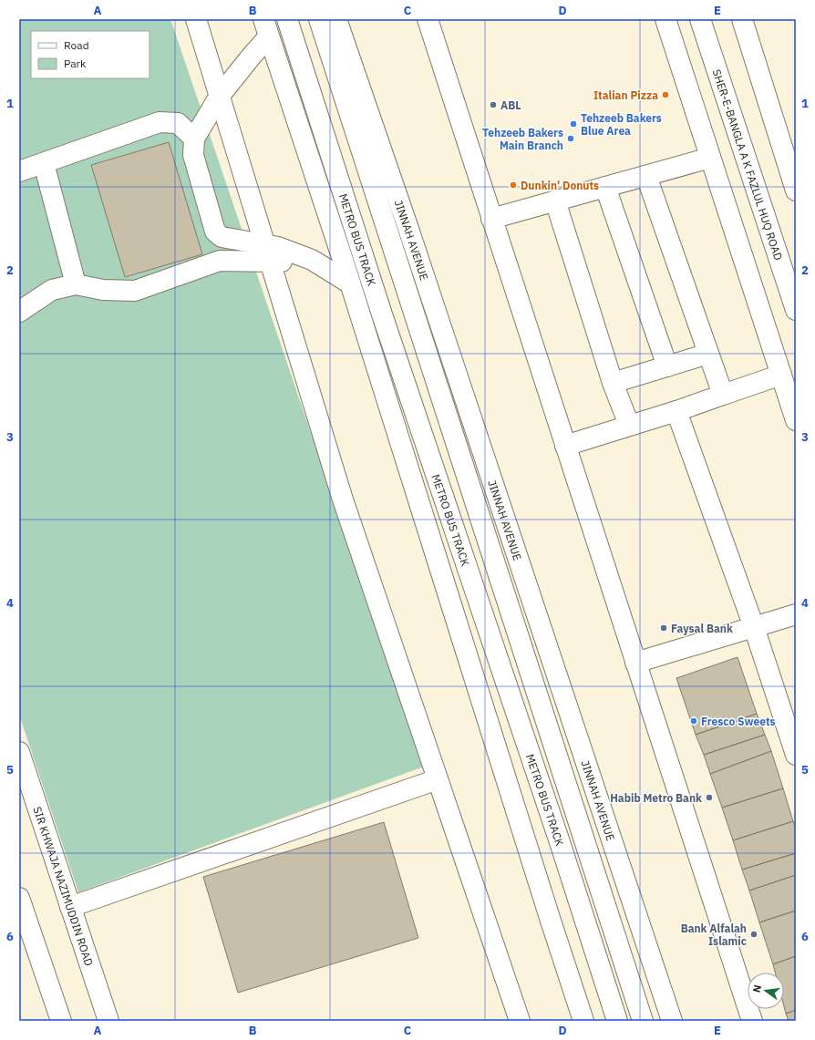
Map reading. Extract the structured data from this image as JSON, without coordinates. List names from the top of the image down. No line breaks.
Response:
{"streets":{"street":["SHER-E-BANGLA A K FAZLUL HUQ ROAD","METRO BUS TRACK","JINNAH AVENUE","SIR KHWAJA NAZIMUDDIN ROAD"]},"places":["Italian Pizza","ABL","Tehzeeb Bakers Blue Area","Tehzeeb Bakers Main Branch","Dunkin' Donuts","Faysal Bank","Fresco Sweets","Habib Metro Bank","Bank Alfalah Islamic"],"legend":["Road","Park"],"north":"left","grid":{"columns":["A","B","C","D","E"],"rows":["1","2","3","4","5","6"]}}
